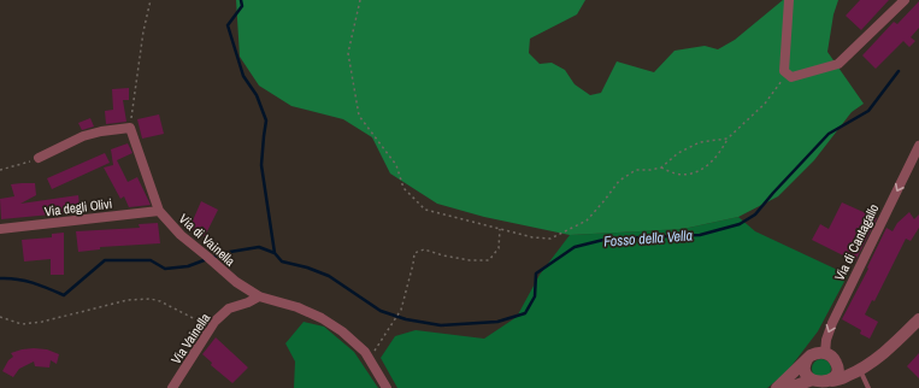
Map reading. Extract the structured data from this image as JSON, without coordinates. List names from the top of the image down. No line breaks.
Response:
{"streets":{"street":["Via degli Olivi","Via di Vainella","Via di Cantagallo","Via Vainella"]},"crossings":[["Via degli Olivi","Via di Vainella"],["Via di Vainella","Via Vainella"]],"one_way":["Via di Cantagallo"],"water":["Fosso della Vella"]}
